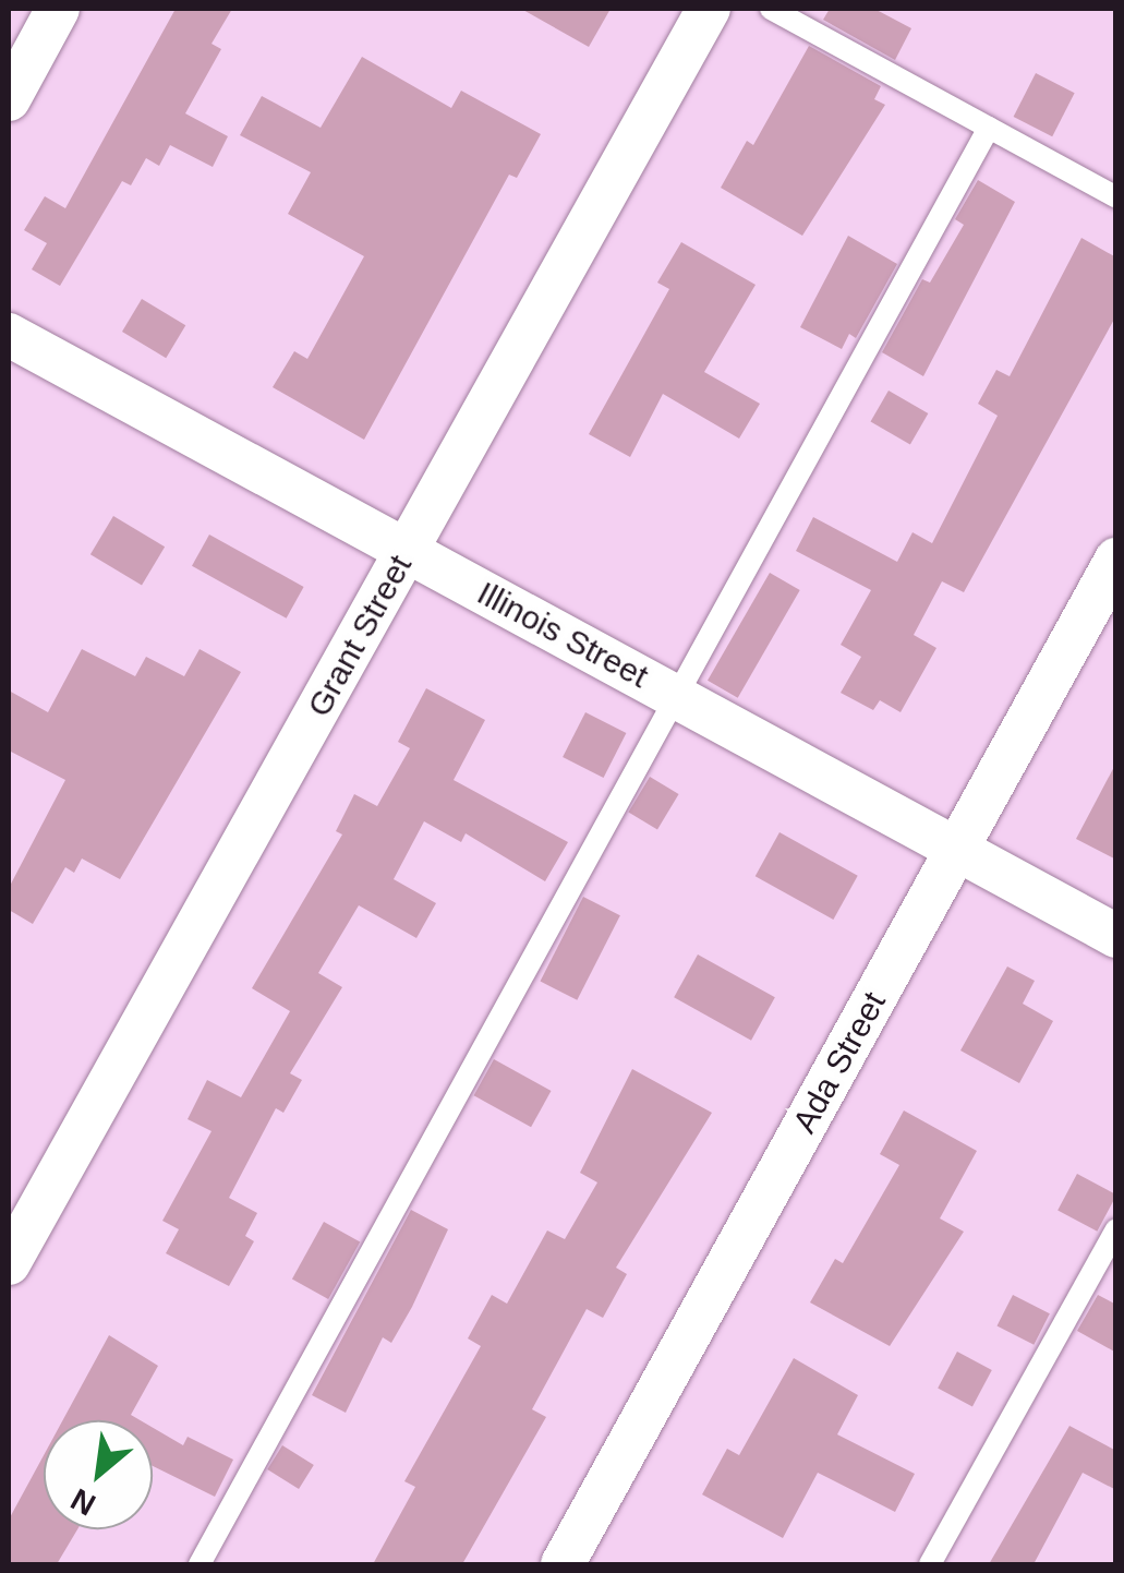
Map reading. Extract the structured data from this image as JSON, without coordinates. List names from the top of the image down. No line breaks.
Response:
{"streets":{"street":["Illinois Street","Grant Street","Ada Street"]},"crossings":[["Illinois Street","Grant Street"],["Illinois Street","Ada Street"]],"north":"bottom left"}
